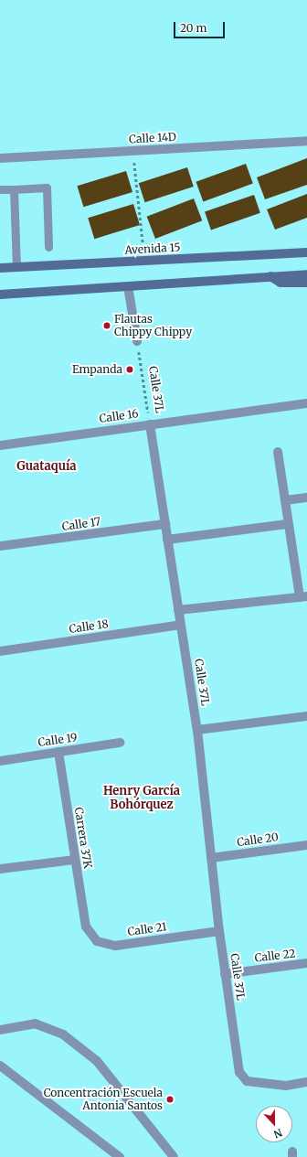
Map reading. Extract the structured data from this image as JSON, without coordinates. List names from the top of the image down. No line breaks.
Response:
{"streets":{"main road":["Avenida 15"],"street":["Calle 14D","Calle 37L","Calle 16","Calle 17","Calle 18","Calle 19","Carrera 37K","Calle 20","Calle 21","Calle 22"]},"crossings":[["Calle 37L","Calle 16"],["Calle 37L","Calle 17"],["Calle 37L","Calle 18"],["Calle 37L","Calle 20"],["Calle 37L","Calle 21"],["Calle 37L","Calle 22"],["Calle 19","Carrera 37K"],["Carrera 37K","Calle 21"]],"districts":["Guataquía","Henry García Bohórquez"],"places":["Flautas Chippy Chippy","Empanda","Concentración Escuela Antonia Santos"],"scale_bar":"20 m","north":"bottom"}
